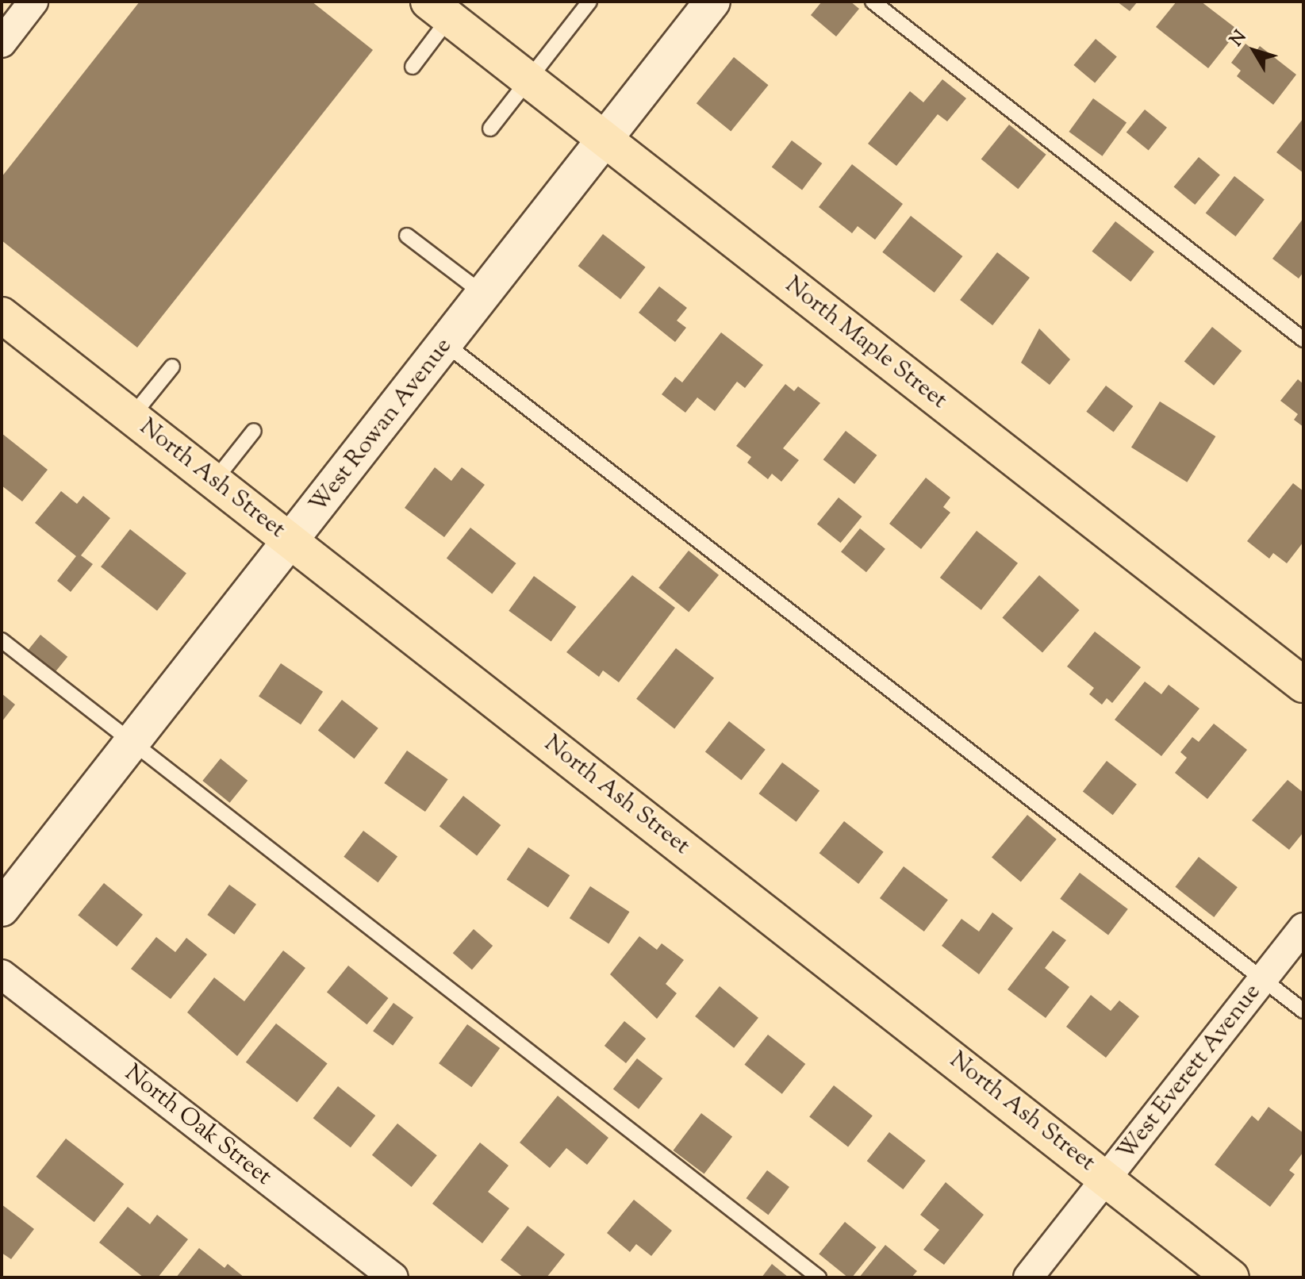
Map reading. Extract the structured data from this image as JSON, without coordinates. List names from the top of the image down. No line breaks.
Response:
{"streets":{"main road":["North Maple Street","North Ash Street"],"street":["West Rowan Avenue","West Everett Avenue","North Oak Street"]},"crossings":[["North Maple Street","West Rowan Avenue"],["West Rowan Avenue","North Ash Street"],["North Ash Street","West Everett Avenue"]],"north":"top left"}
